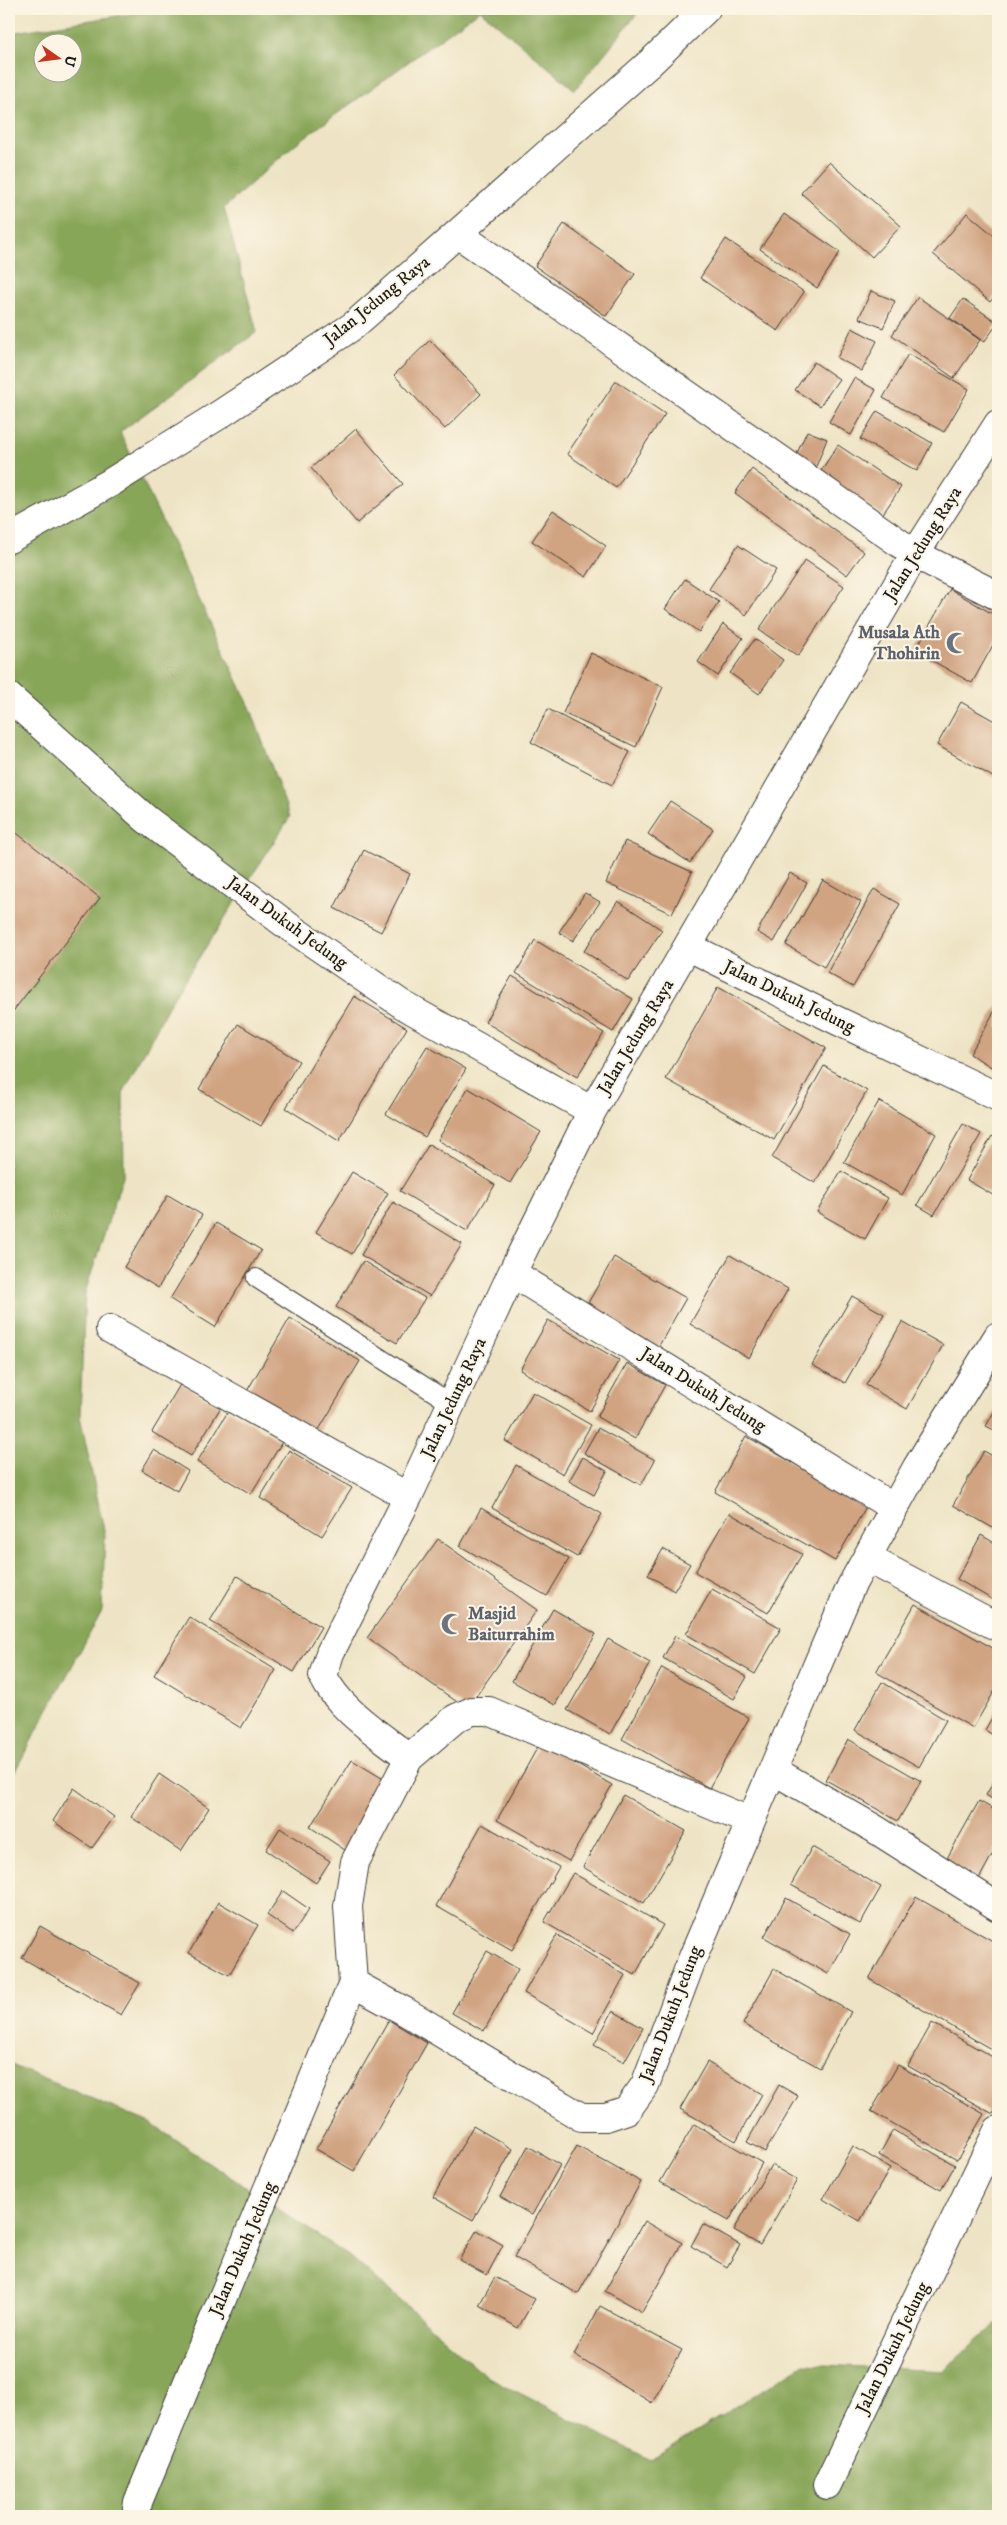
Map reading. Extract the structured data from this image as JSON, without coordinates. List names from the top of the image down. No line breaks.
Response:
{"streets":{"street":["Jalan Jedung Raya","Jalan Dukuh Jedung"]},"crossings":[["Jalan Jedung Raya","Jalan Dukuh Jedung"]],"places":{"mosque":["Musala Ath Thohirin","Masjid Baiturrahim"]},"north":"right"}
